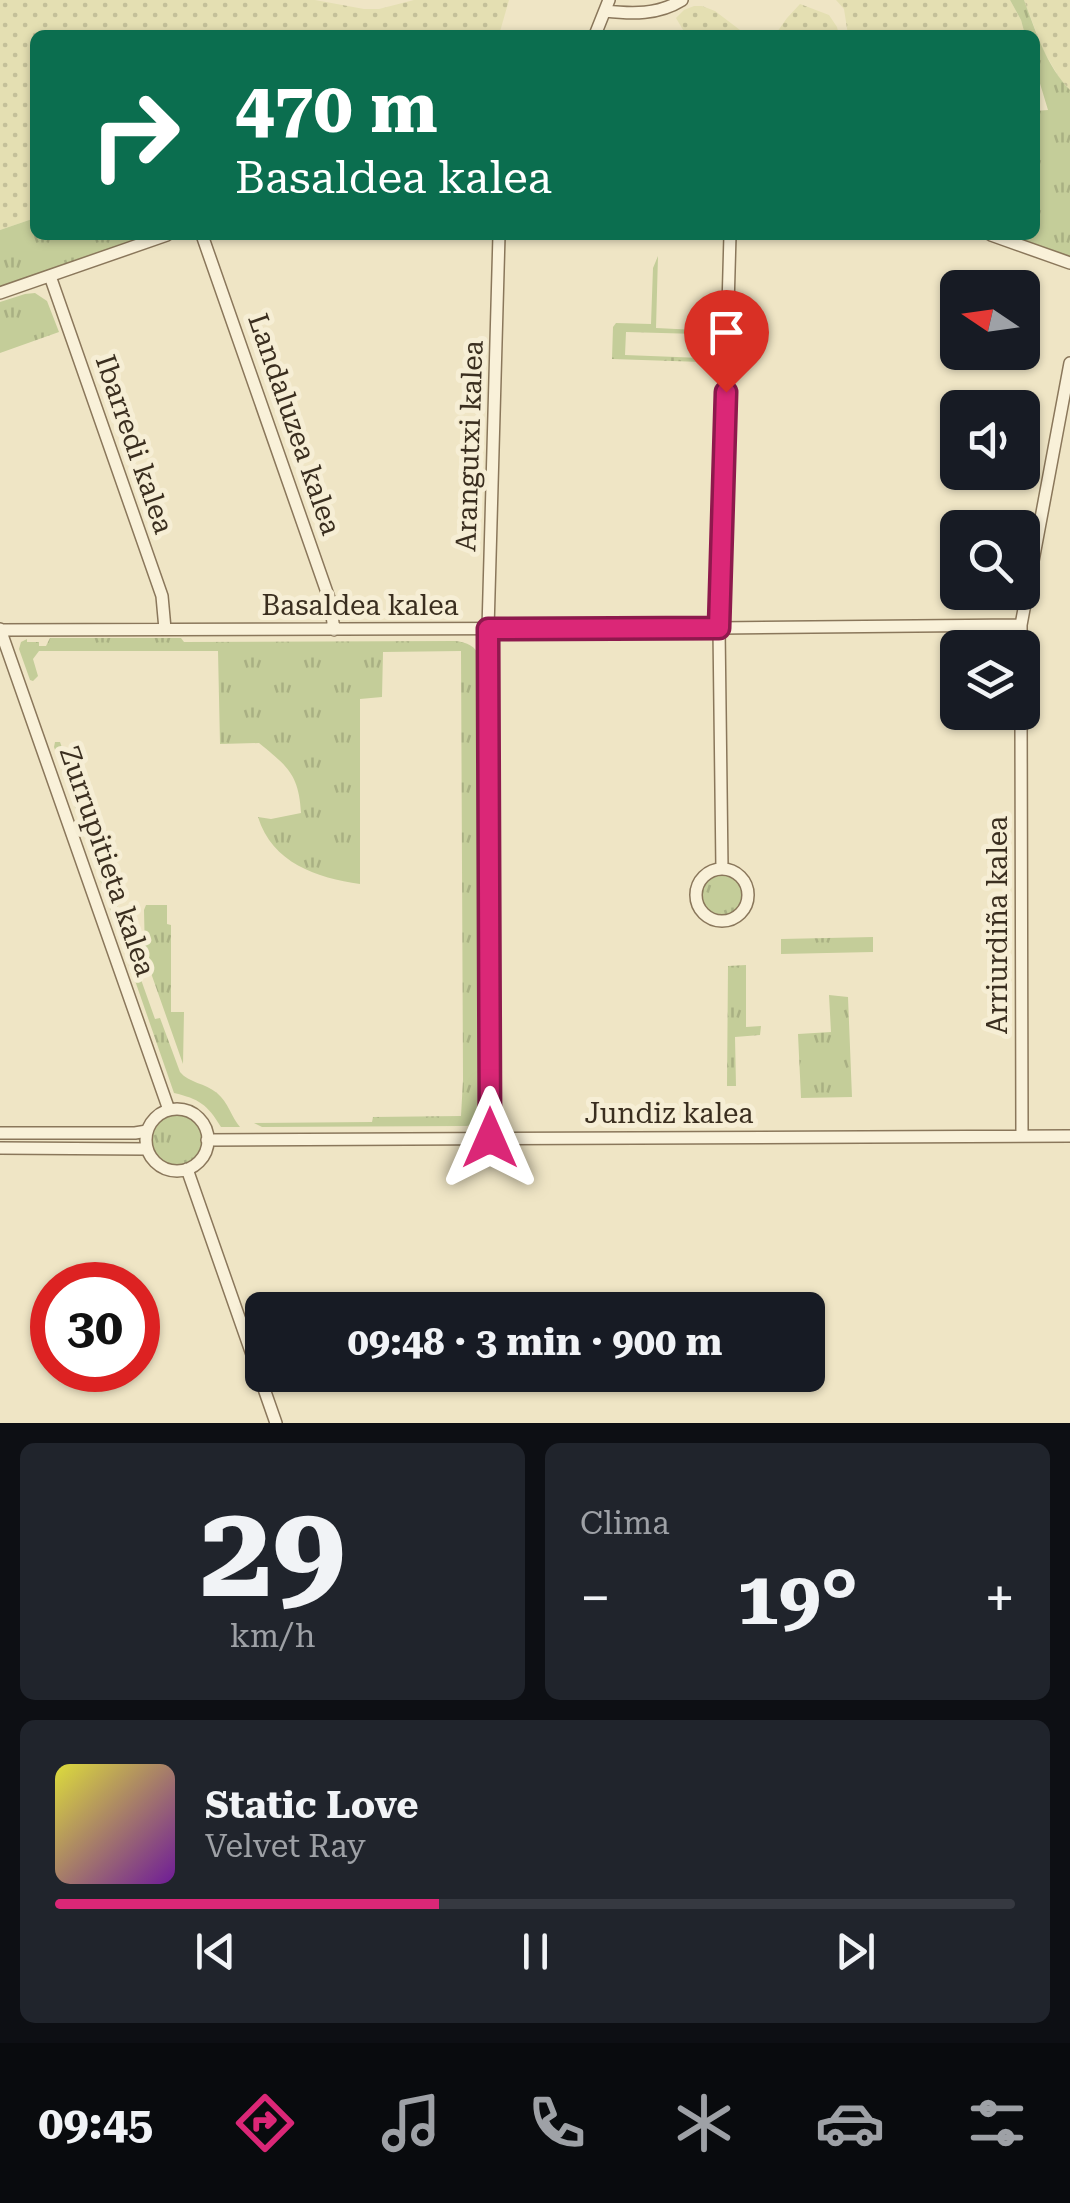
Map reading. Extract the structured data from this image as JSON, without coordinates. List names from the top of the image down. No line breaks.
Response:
{"streets":{"street":["Landaluzea kalea","Ibarredi kalea","Arangutxi kalea","Basaldea kalea","Zurrupitieta kalea","Arriurdiña kalea","Jundiz kalea"]},"crossings":[["Landaluzea kalea","Basaldea kalea"],["Ibarredi kalea","Basaldea kalea"],["Arangutxi kalea","Basaldea kalea"],["Arangutxi kalea","Jundiz kalea"],["Basaldea kalea","Zurrupitieta kalea"],["Zurrupitieta kalea","Jundiz kalea"],["Arriurdiña kalea","Jundiz kalea"]],"north":"left","page":{"turn":["470 m","Basaldea kalea"],"limit":"30","trip":"09:48 · 3 min · 900 m","tile":[["29","km/h"],"Clima"],"heat":["−","19°","+"],"song":["Static Love","Velvet Ray"],"tabs":"09:45"}}
